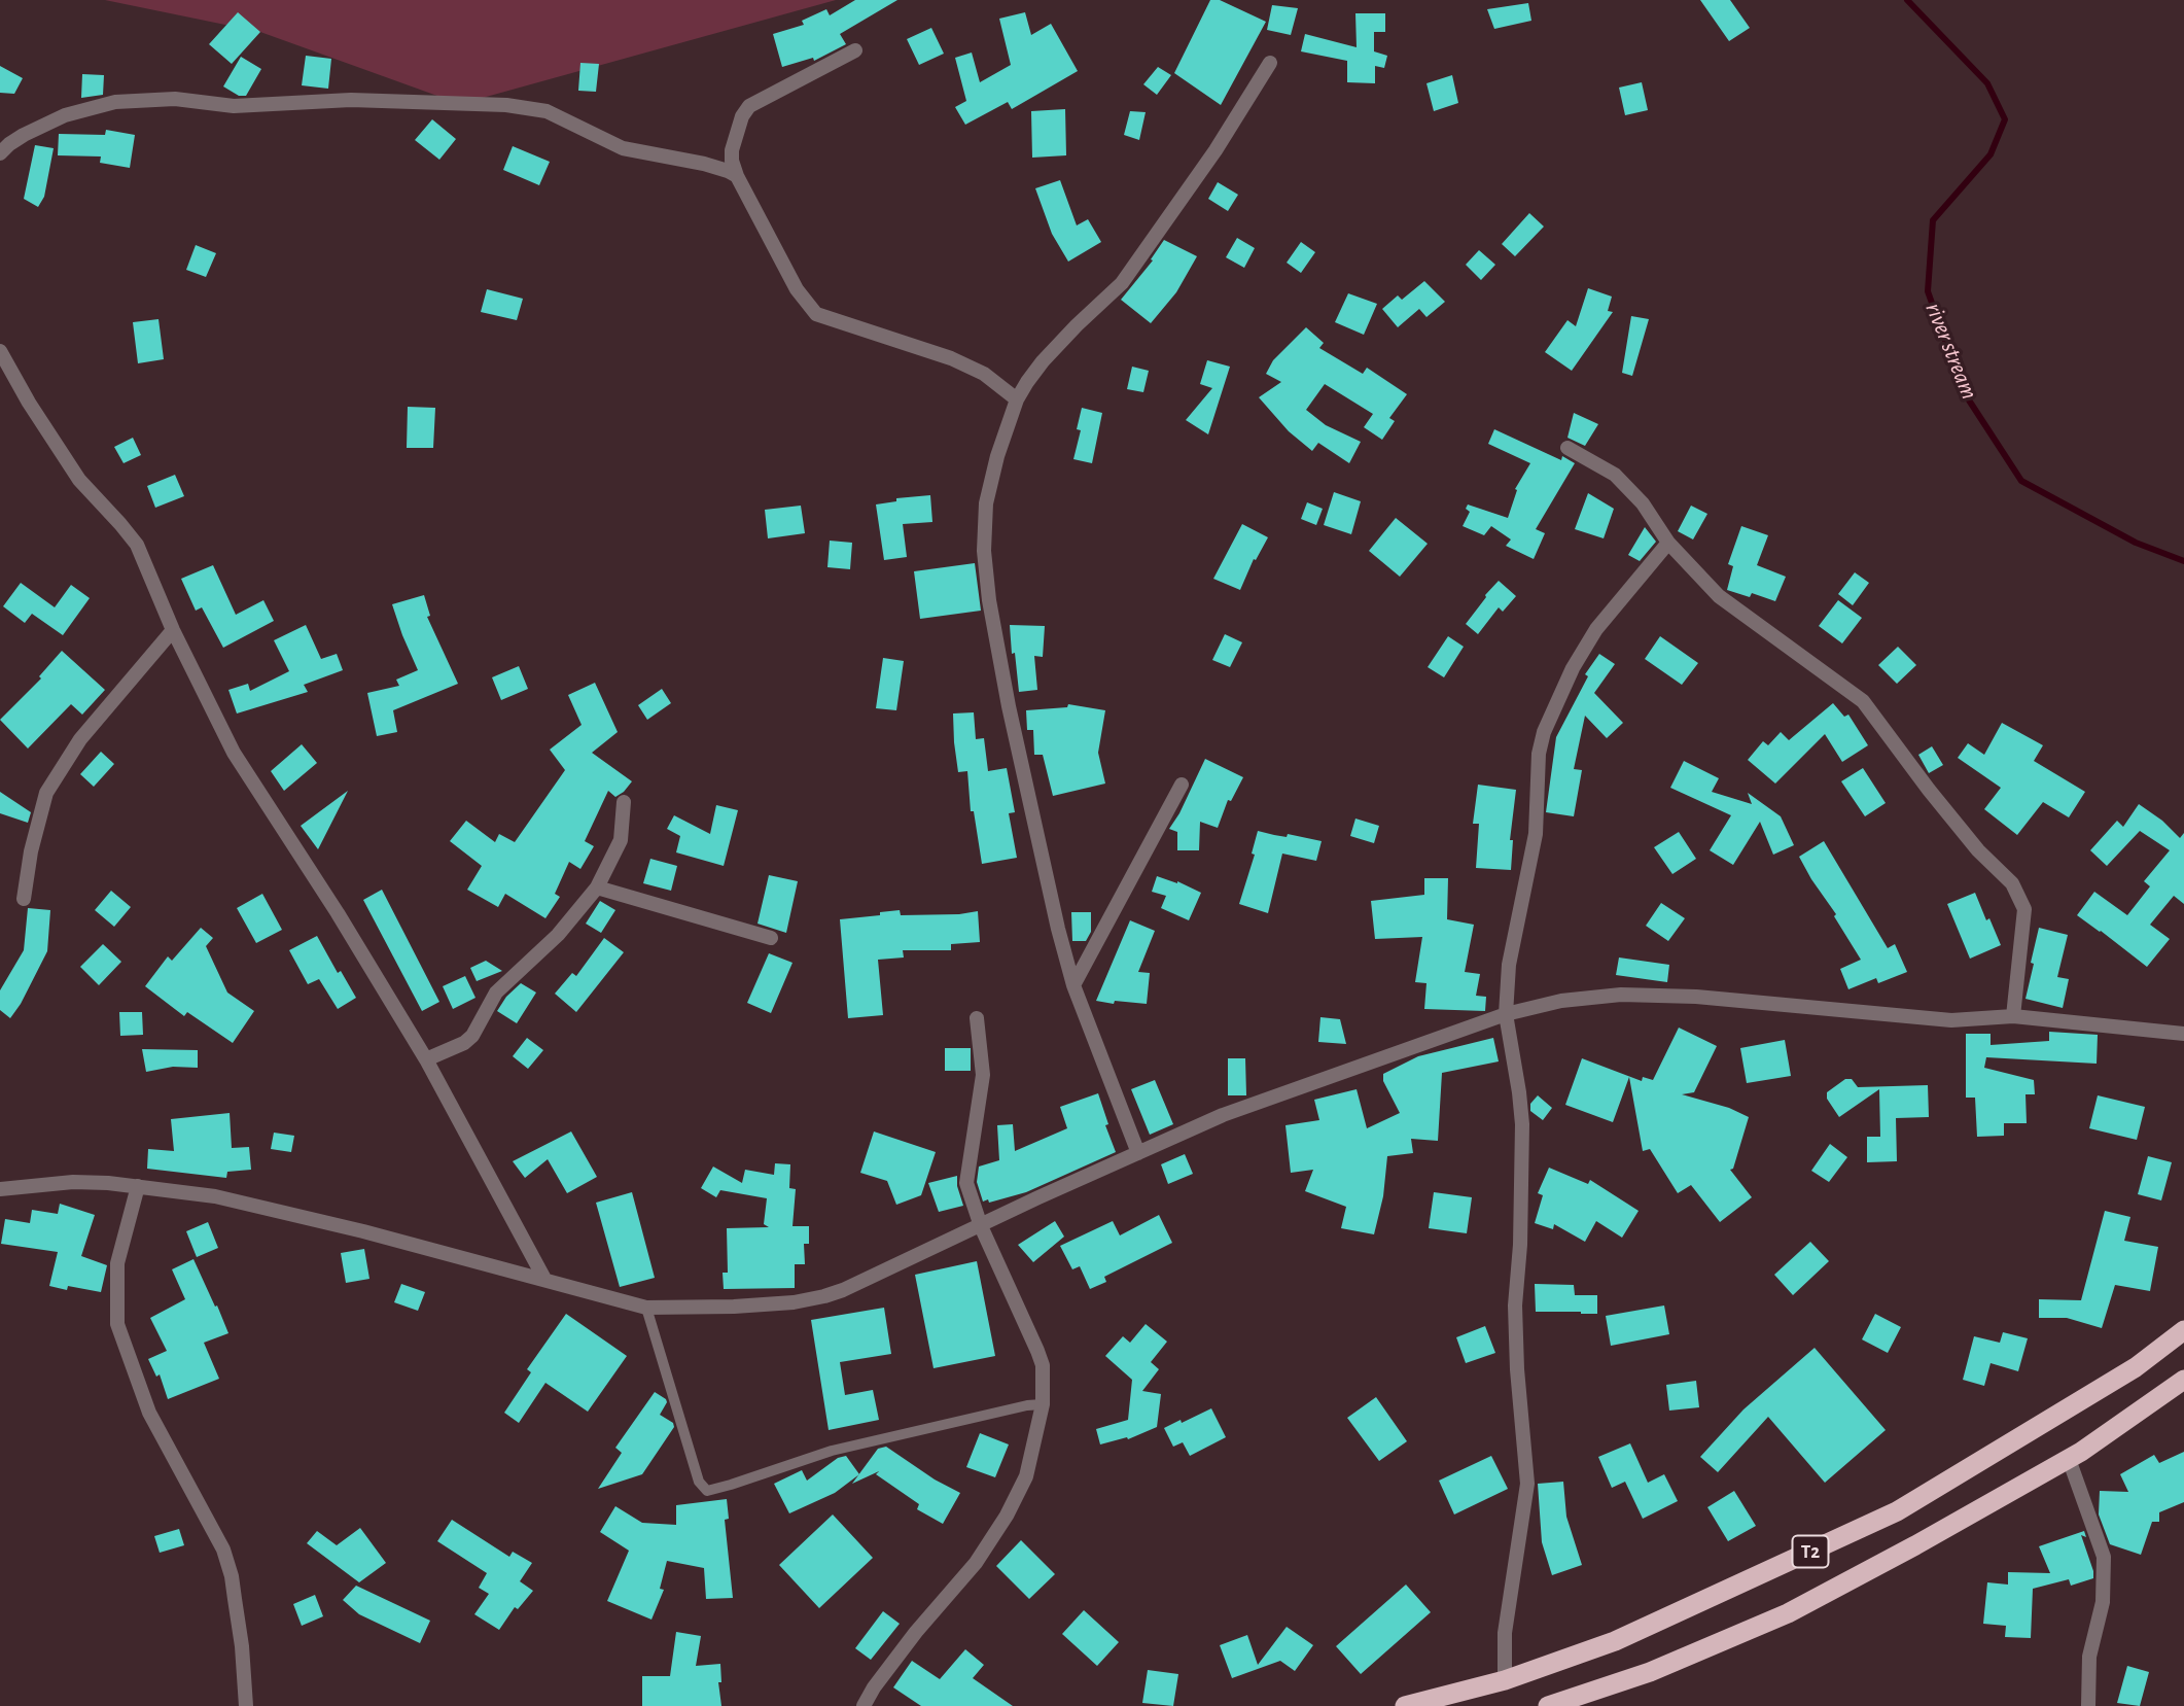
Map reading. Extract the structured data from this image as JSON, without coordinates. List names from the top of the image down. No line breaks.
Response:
{"streets":{"highway":["T2"]},"water":["river stream"]}
